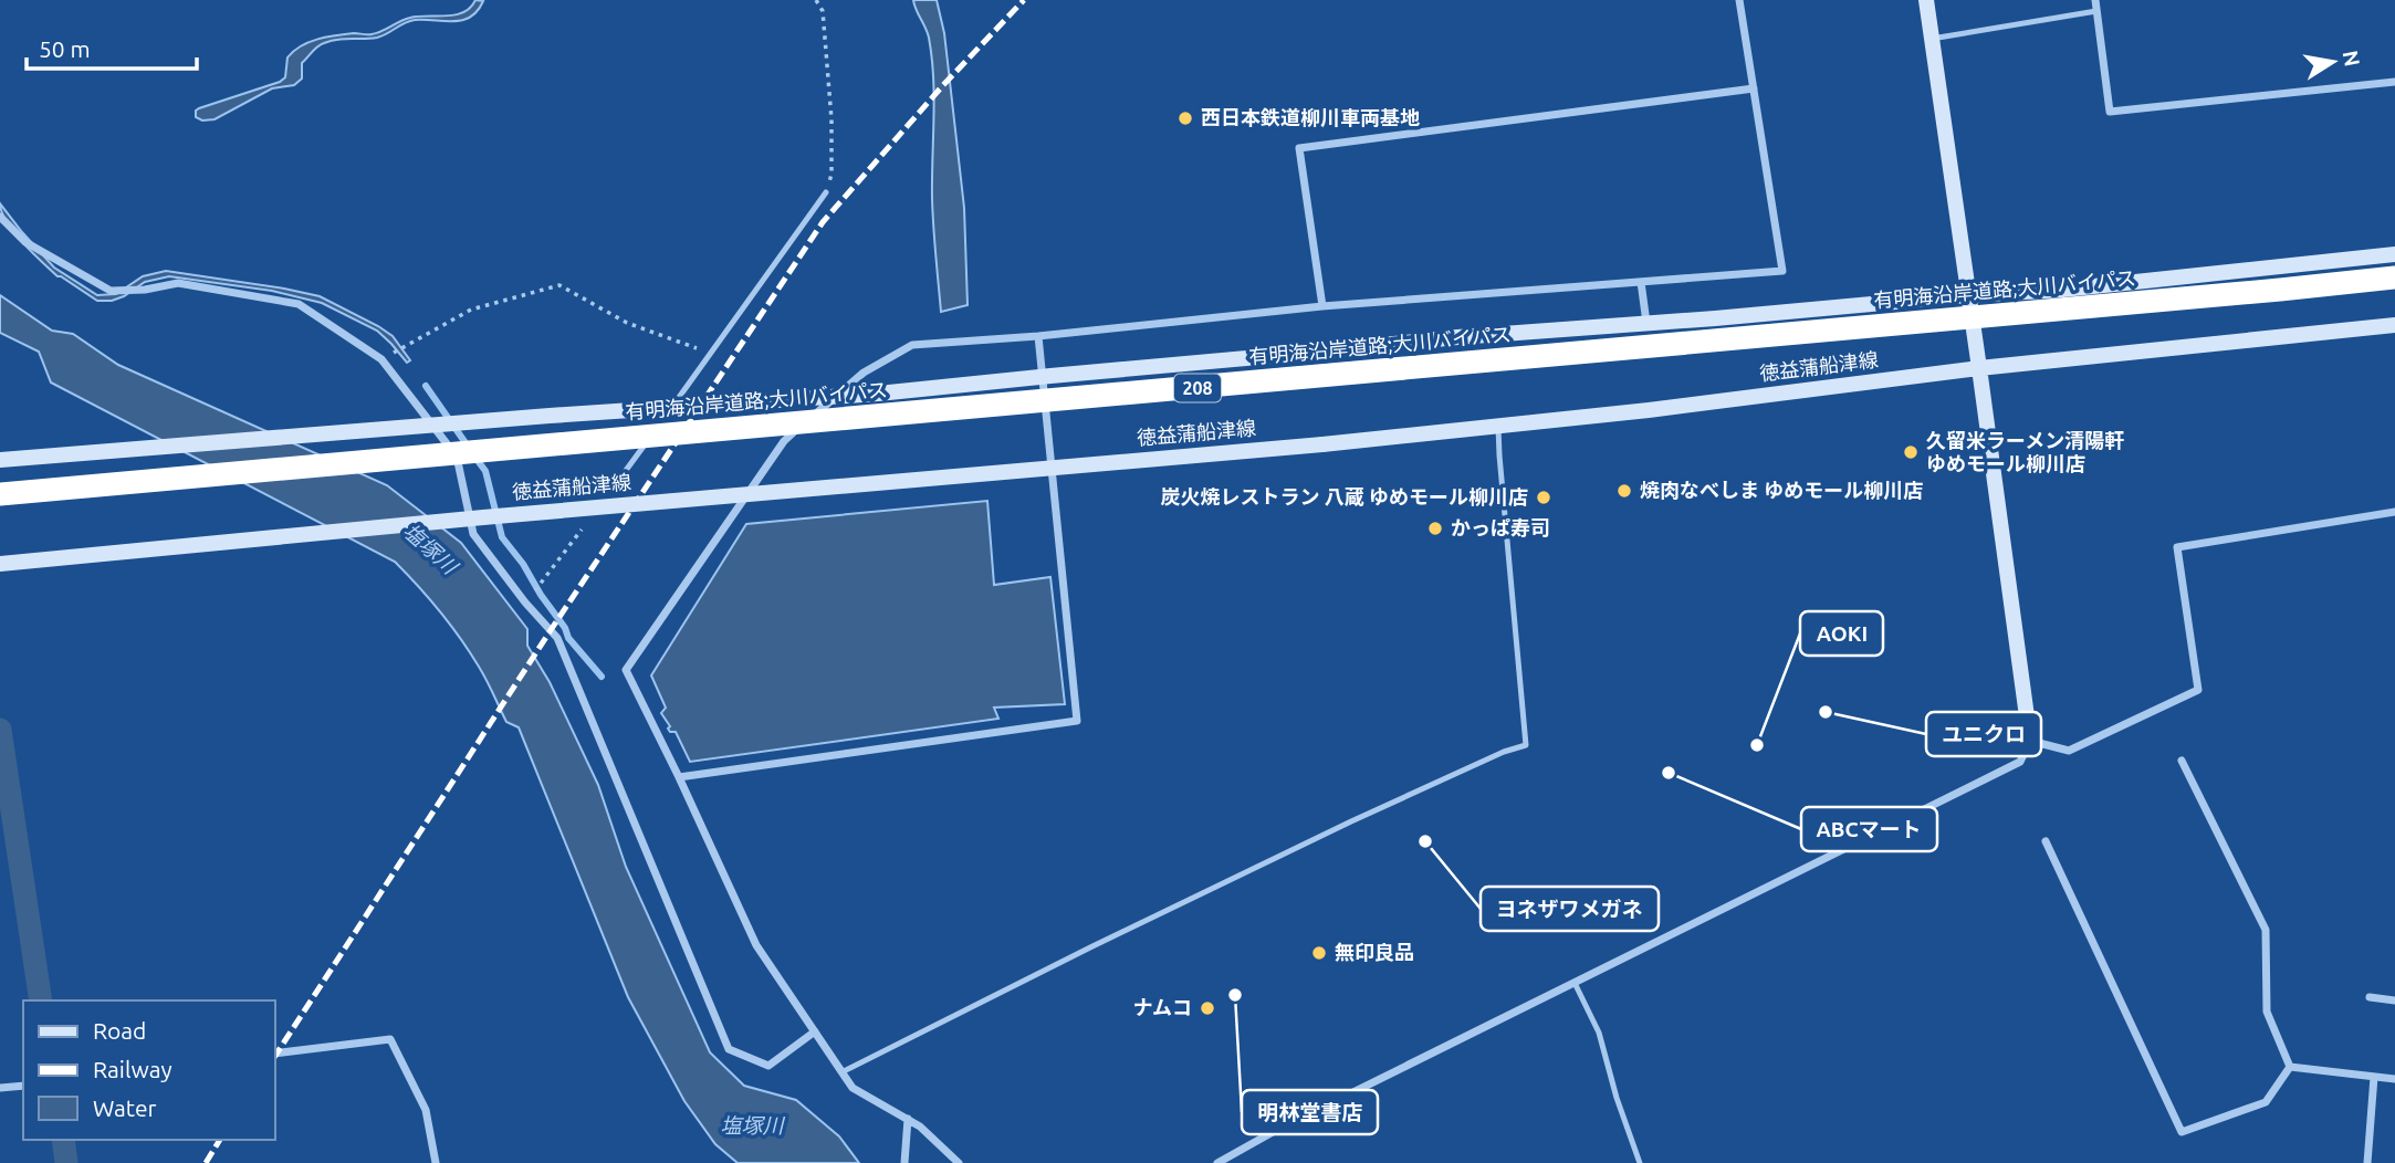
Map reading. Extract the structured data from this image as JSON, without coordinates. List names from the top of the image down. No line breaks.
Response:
{"streets":{"highway":["有明海沿岸道路;大川バイパス","208"],"main road":["徳益蒲船津線"]},"water":["塩塚川"],"places":["西日本鉄道柳川車両基地","久留米ラーメン清陽軒 ゆめモール柳川店","焼肉なべしま ゆめモール柳川店","炭火焼レストラン 八蔵 ゆめモール柳川店","かっぱ寿司","ユニクロ","AOKI","ABCマート","ヨネザワメガネ","無印良品","明林堂書店","ナムコ"],"legend":["Road","Railway","Water"],"scale_bar":"50 m","north":"right"}
